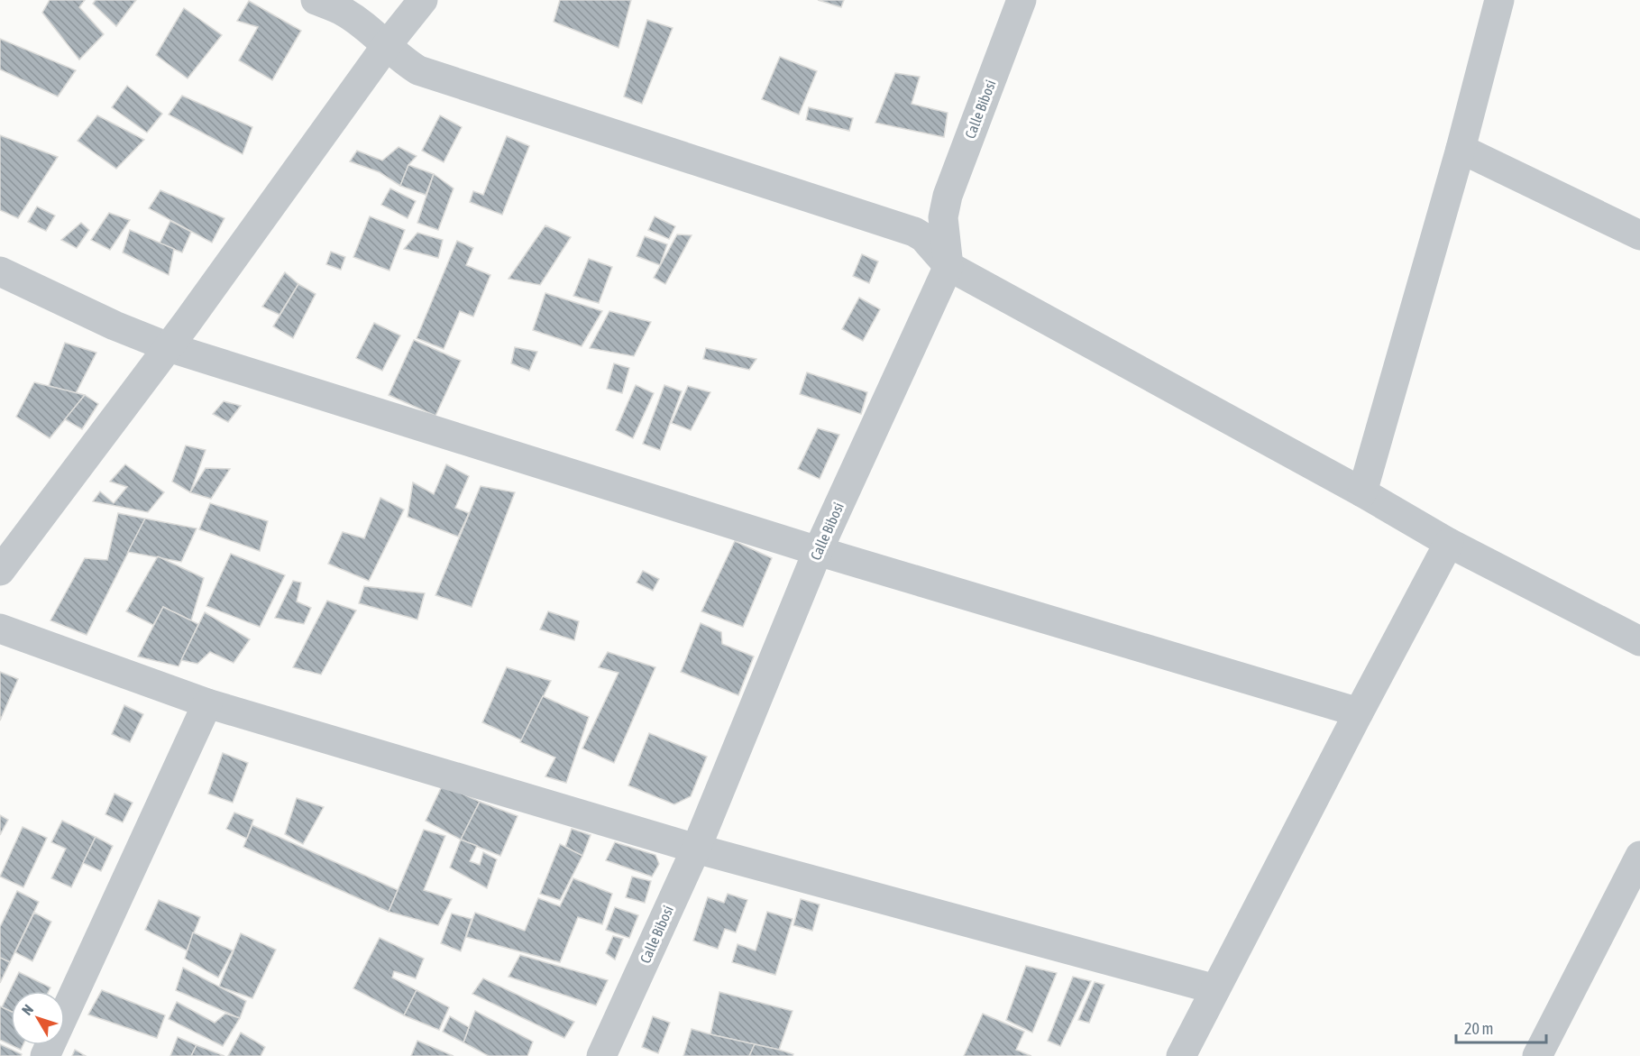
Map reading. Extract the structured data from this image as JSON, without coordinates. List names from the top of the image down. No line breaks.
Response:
{"streets":{"street":["Calle Bibosi"]},"scale_bar":"20 m","north":"top left"}
